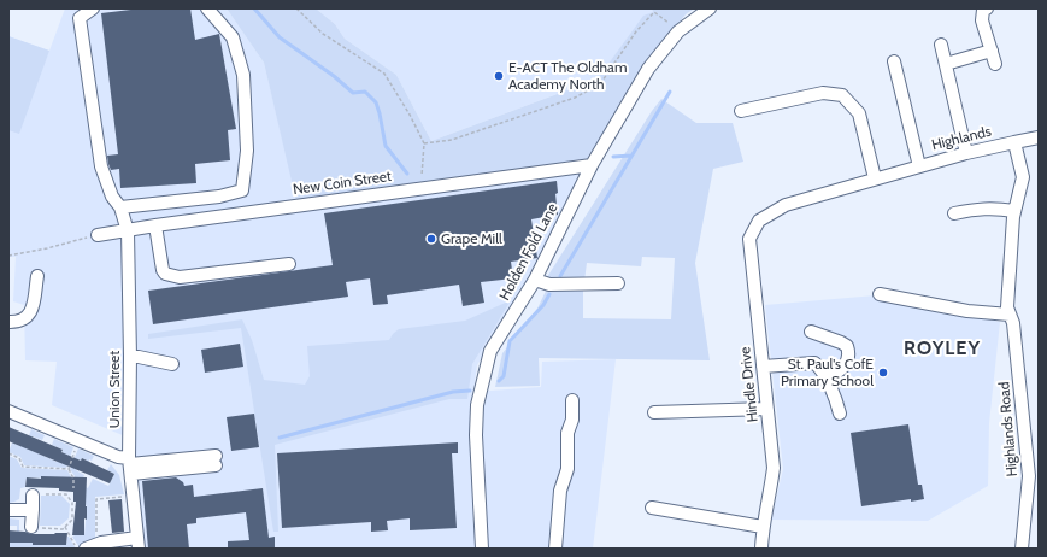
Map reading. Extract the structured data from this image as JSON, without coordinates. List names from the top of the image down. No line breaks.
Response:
{"streets":{"street":["Highlands","New Coin Street","Holden Fold Lane","Hindle Drive","Union Street","Highlands Road"]},"crossings":[["Highlands","Hindle Drive"],["New Coin Street","Holden Fold Lane"],["New Coin Street","Union Street"]],"districts":["ROYLEY"],"places":["E-ACT The Oldham Academy North","Grape Mill","St. Paul's CofE Primary School"]}
